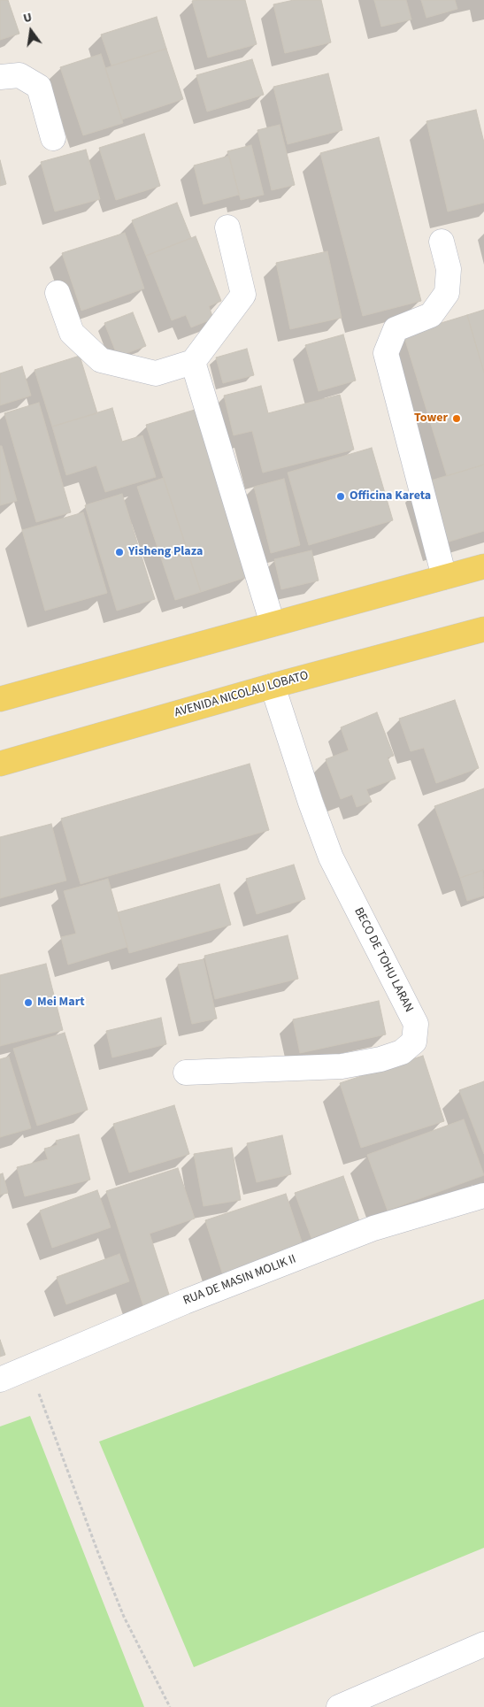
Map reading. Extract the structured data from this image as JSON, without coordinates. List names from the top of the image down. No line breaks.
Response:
{"streets":{"main road":["AVENIDA NICOLAU LOBATO"],"street":["BECO DE TOHU LARAN","RUA DE MASIN MOLIK II"]},"crossings":[["AVENIDA NICOLAU LOBATO","BECO DE TOHU LARAN"]],"places":["Tower","Officina Kareta","Yisheng Plaza","Mei Mart"],"north":"top"}
